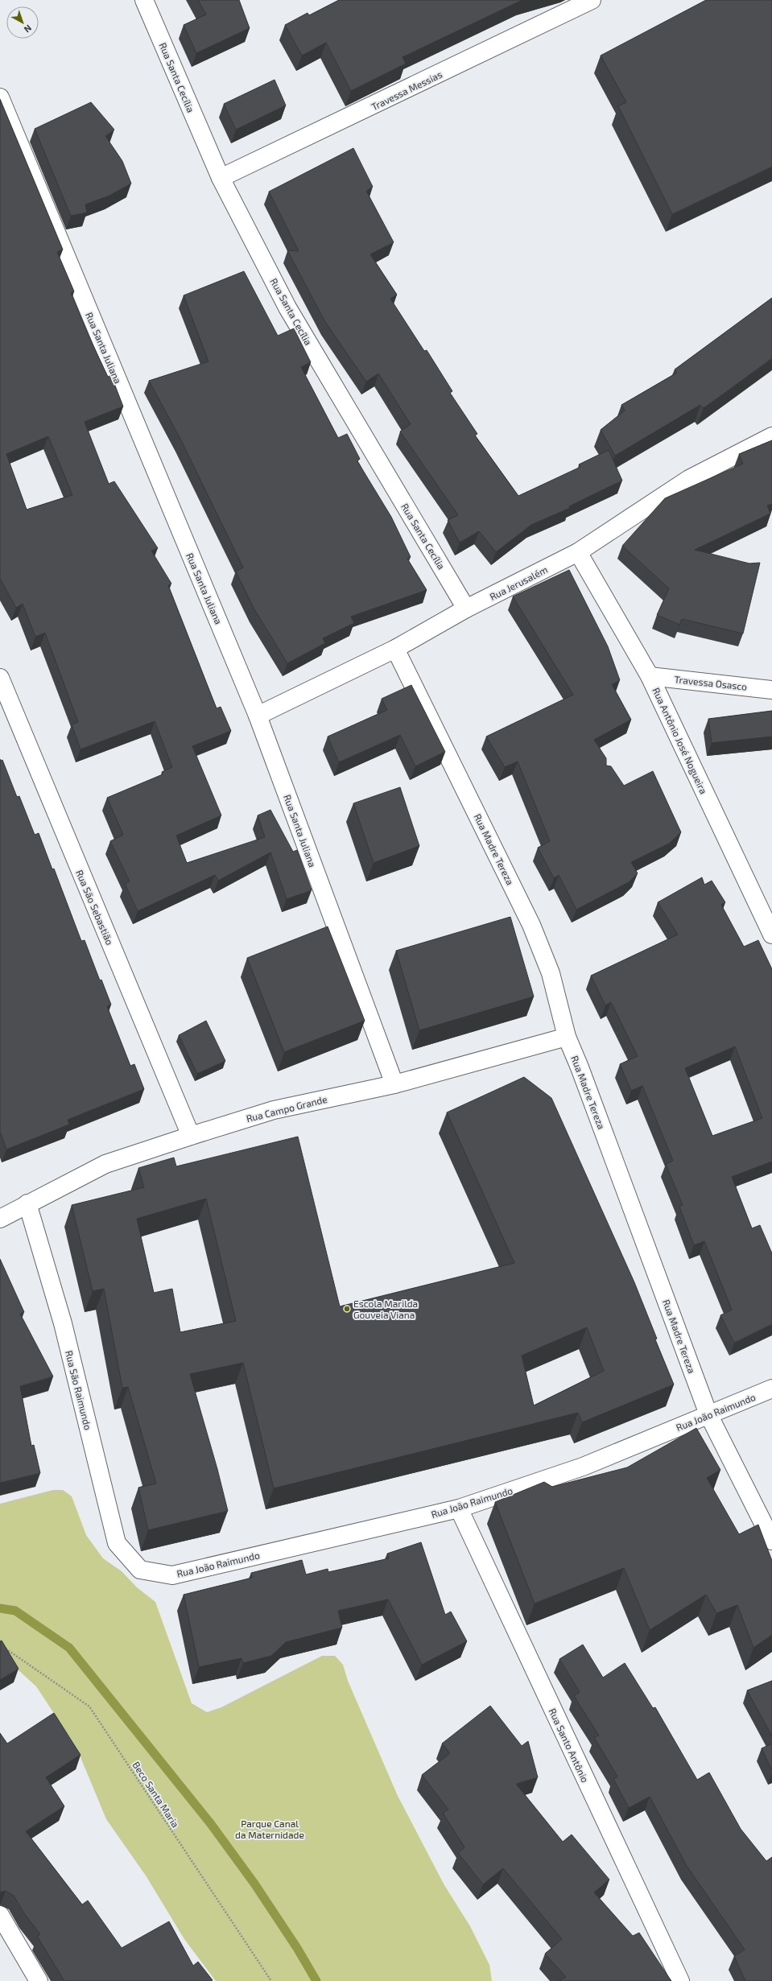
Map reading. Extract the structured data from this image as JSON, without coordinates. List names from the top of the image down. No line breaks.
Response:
{"streets":{"street":["Rua Santa Cecília","Travessa Messias","Rua Santa Juliana","Rua Jerusalém","Travessa Osasco","Rua Antônio José Nogueira","Rua Madre Tereza","Rua São Sebastião","Rua Campo Grande","Rua São Raimundo","Rua João Raimundo","Rua Santo Antônio"],"path":["Beco Santa Maria"]},"crossings":[["Rua Santa Cecília","Travessa Messias"],["Rua Santa Cecília","Rua Jerusalém"],["Rua Santa Juliana","Rua Jerusalém"],["Rua Santa Juliana","Rua Campo Grande"],["Rua Jerusalém","Rua Antônio José Nogueira"],["Rua Jerusalém","Rua Madre Tereza"],["Travessa Osasco","Rua Antônio José Nogueira"],["Rua Madre Tereza","Rua Campo Grande"],["Rua Madre Tereza","Rua João Raimundo"],["Rua São Sebastião","Rua Campo Grande"],["Rua Campo Grande","Rua São Raimundo"],["Rua São Raimundo","Rua João Raimundo"],["Rua João Raimundo","Rua Santo Antônio"]],"parks":["Parque Canal da Maternidade"],"places":["Escola Marilda Gouveia Viana"],"north":"bottom right"}
